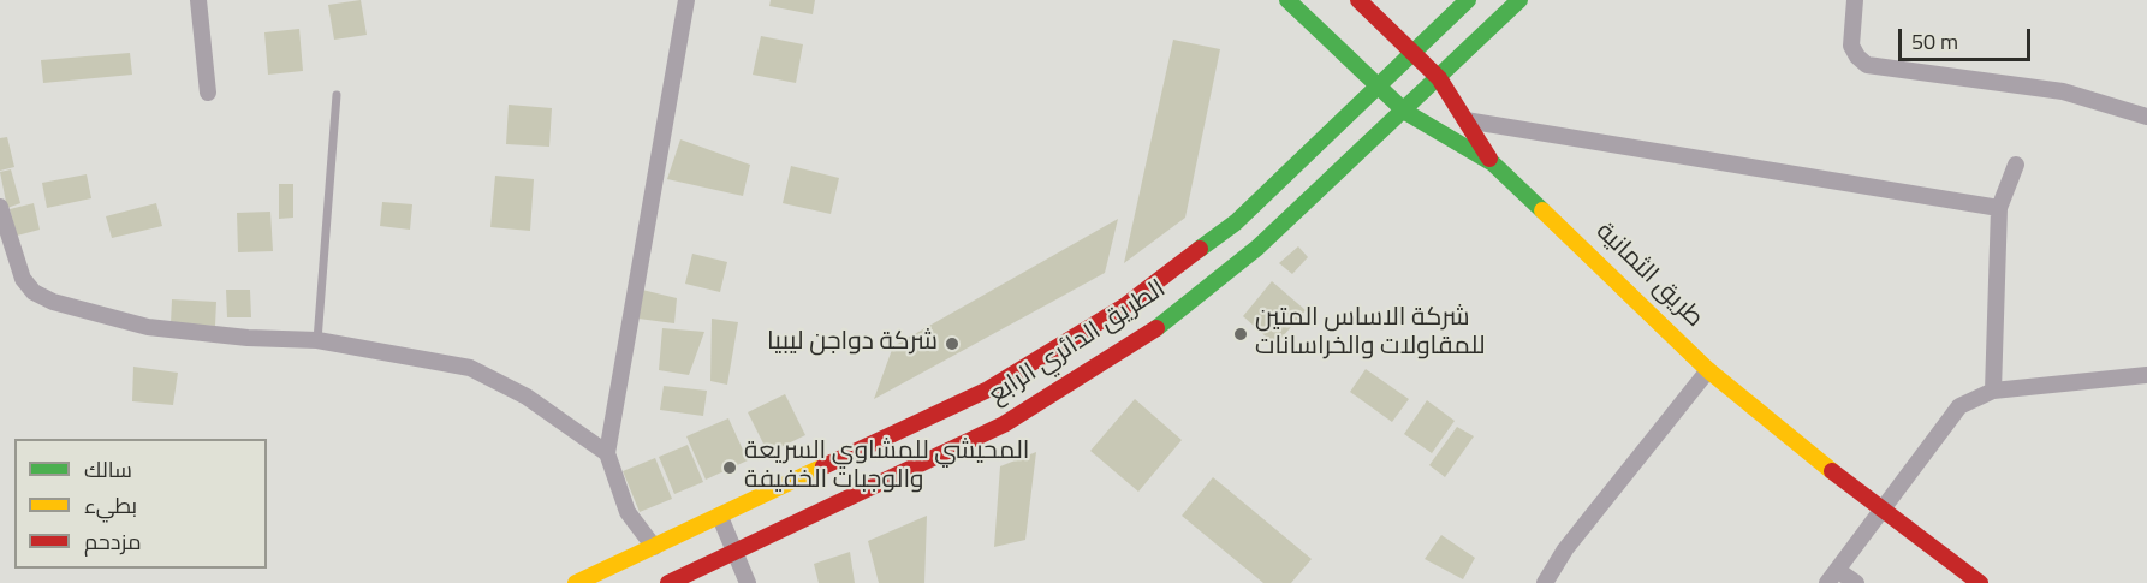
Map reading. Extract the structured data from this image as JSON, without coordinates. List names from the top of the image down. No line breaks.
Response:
{"streets":{"main road":["طريق الثمانية","الطريق الدائري الرابع"]},"crossings":[["طريق الثمانية","الطريق الدائري الرابع"]],"places":["شركة الاساس المتين للمقاولات والخراسانات","شركة دواجن ليبيا","المحيشي للمشاوي السريعة والوجبات الخفيفة"],"legend":["سالك","بطيء","مزدحم"],"scale_bar":"50 m"}
